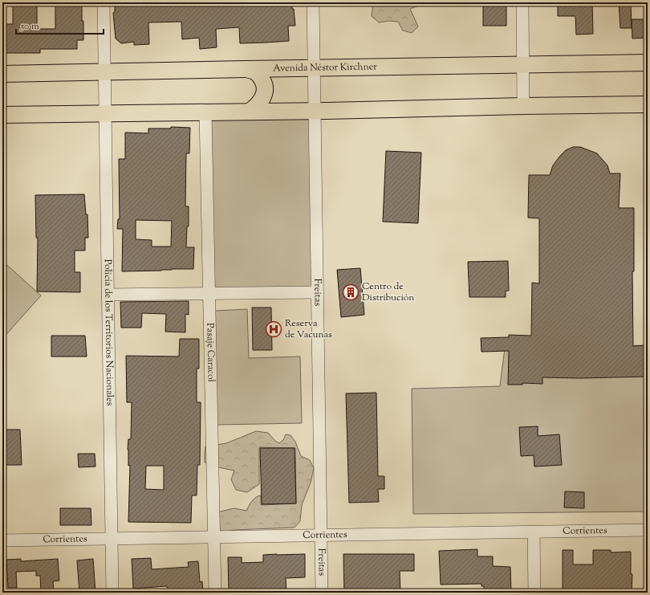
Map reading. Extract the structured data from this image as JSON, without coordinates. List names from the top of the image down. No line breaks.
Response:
{"streets":{"main road":["Avenida Néstor Kirchner"],"street":["Freitas","Policía de los Territorios Nacionales","Pasaje Caracol","Corrientes"]},"crossings":[["Avenida Néstor Kirchner","Freitas"],["Avenida Néstor Kirchner","Policía de los Territorios Nacionales"],["Freitas","Corrientes"],["Policía de los Territorios Nacionales","Corrientes"],["Pasaje Caracol","Corrientes"]],"places":{"building":["Centro de Distribución"],"hospital":["Reserva de Vacunas"]},"scale_bar":"50 m"}
